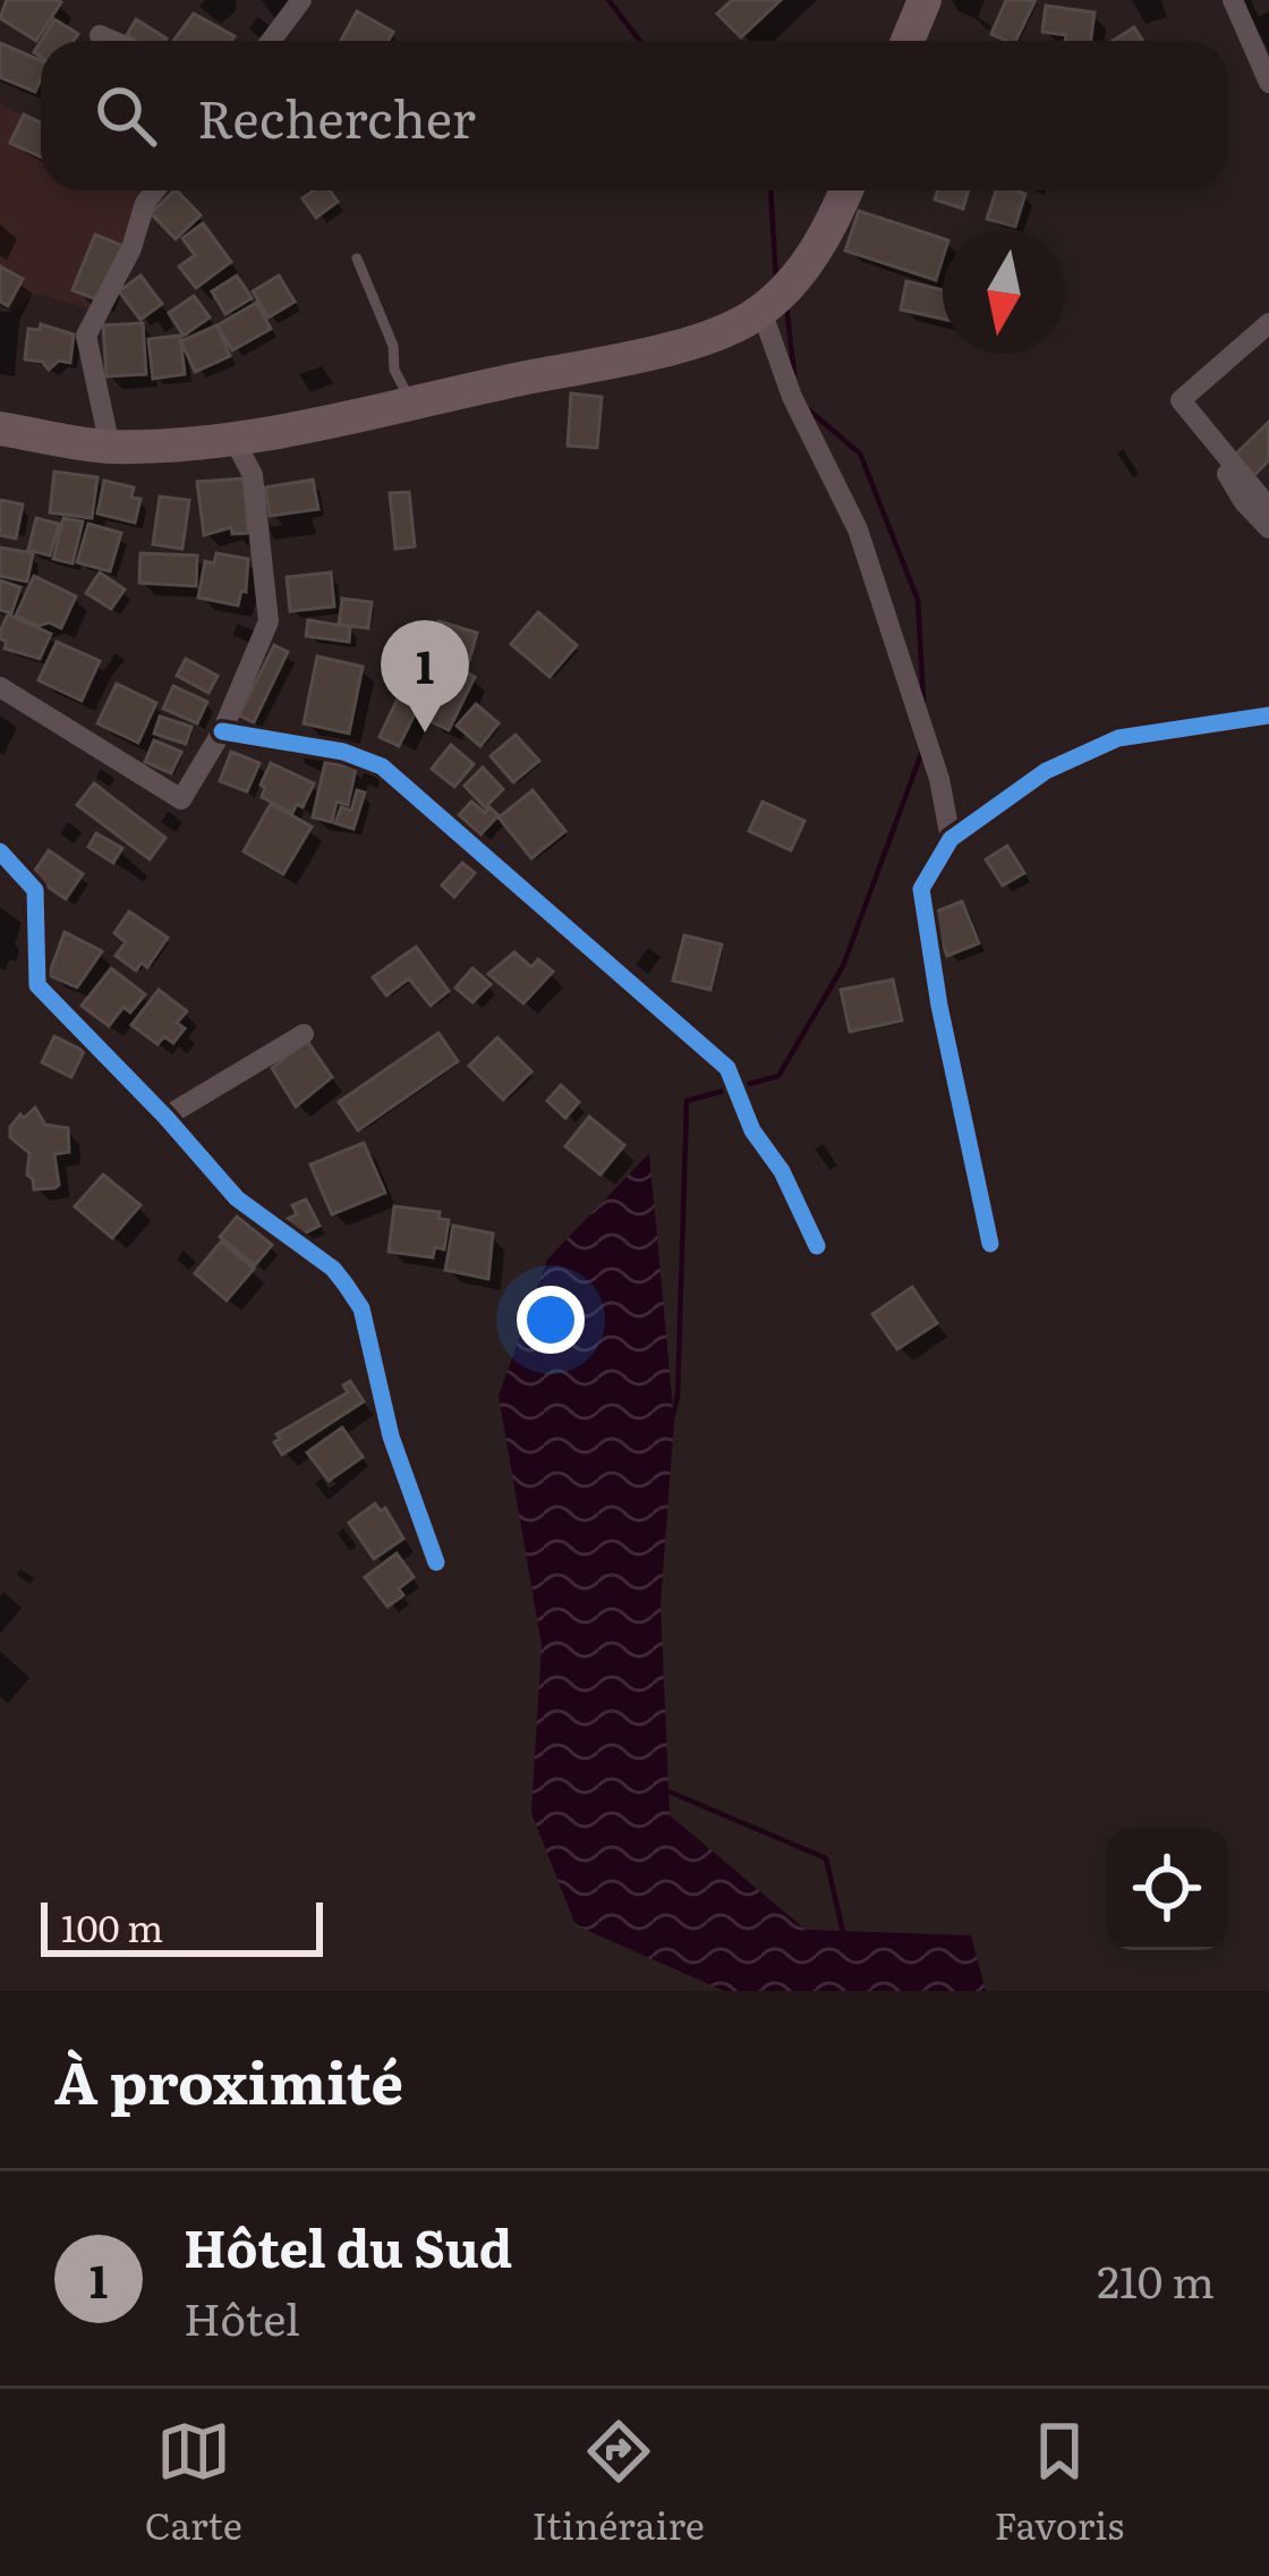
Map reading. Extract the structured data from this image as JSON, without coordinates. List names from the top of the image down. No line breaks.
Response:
{"scale_bar":"100 m","north":"bottom","page":{"search":"Rechercher","pins":"1","scale":"100 m","heading":"À proximité","list":[{"mark":"1","name":"Hôtel du Sud","note":"Hôtel","value":"210 m"}],"nav":["Carte","Itinéraire","Favoris"]}}
